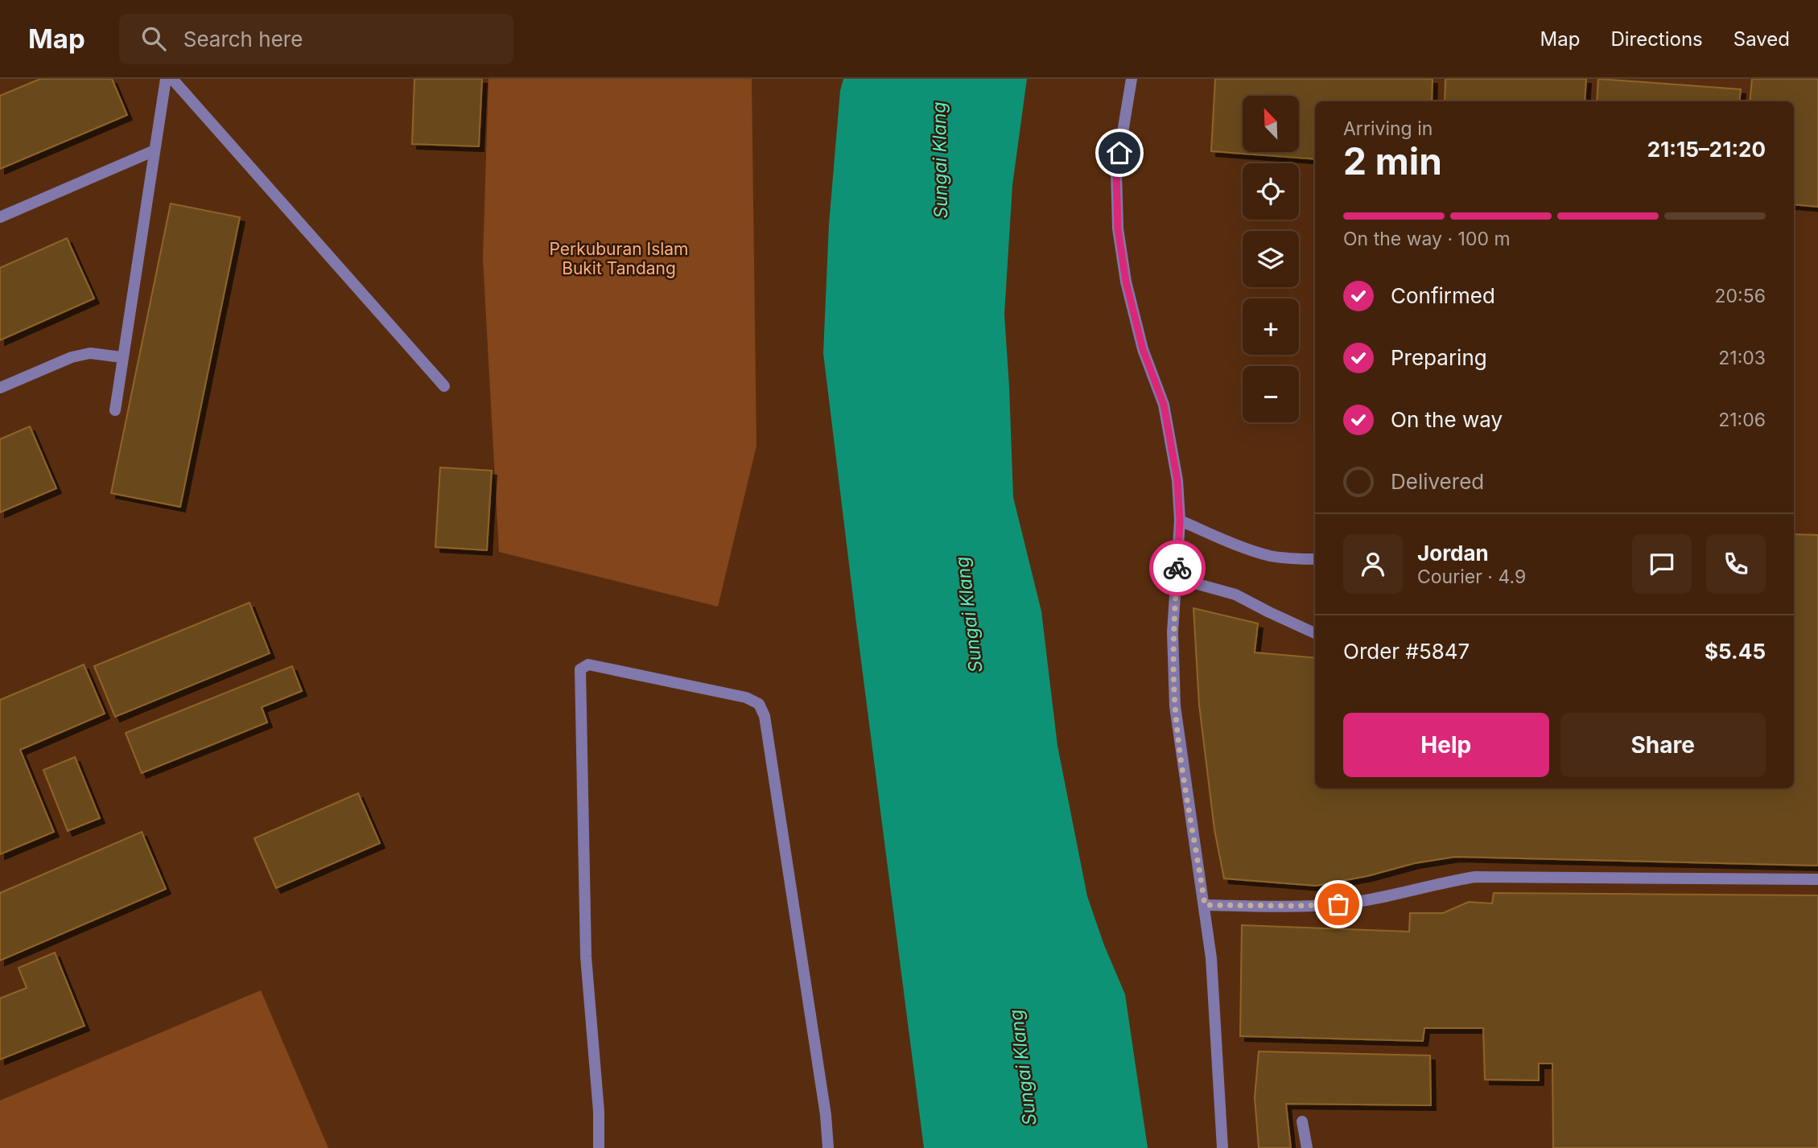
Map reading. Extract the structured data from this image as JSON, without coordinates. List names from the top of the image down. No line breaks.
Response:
{"water":["Sungai Klang"],"parks":["Perkuburan Islam Bukit Tandang"],"north":"top left","page":{"header":"Map","search":"Search here","nav":["Map","Directions","Saved"],"map_buttons":["+","−"],"heading":["2 min","Arriving in","21:15–21:20"],"panel":["Jordan","Courier · 4.9","Order #5847","$5.45"],"bar":"On the way · 100 m","list":[["Confirmed","20:56"],["Preparing","21:03"],["On the way","21:06"],"Delivered"],"buttons":["Help","Share"]}}
